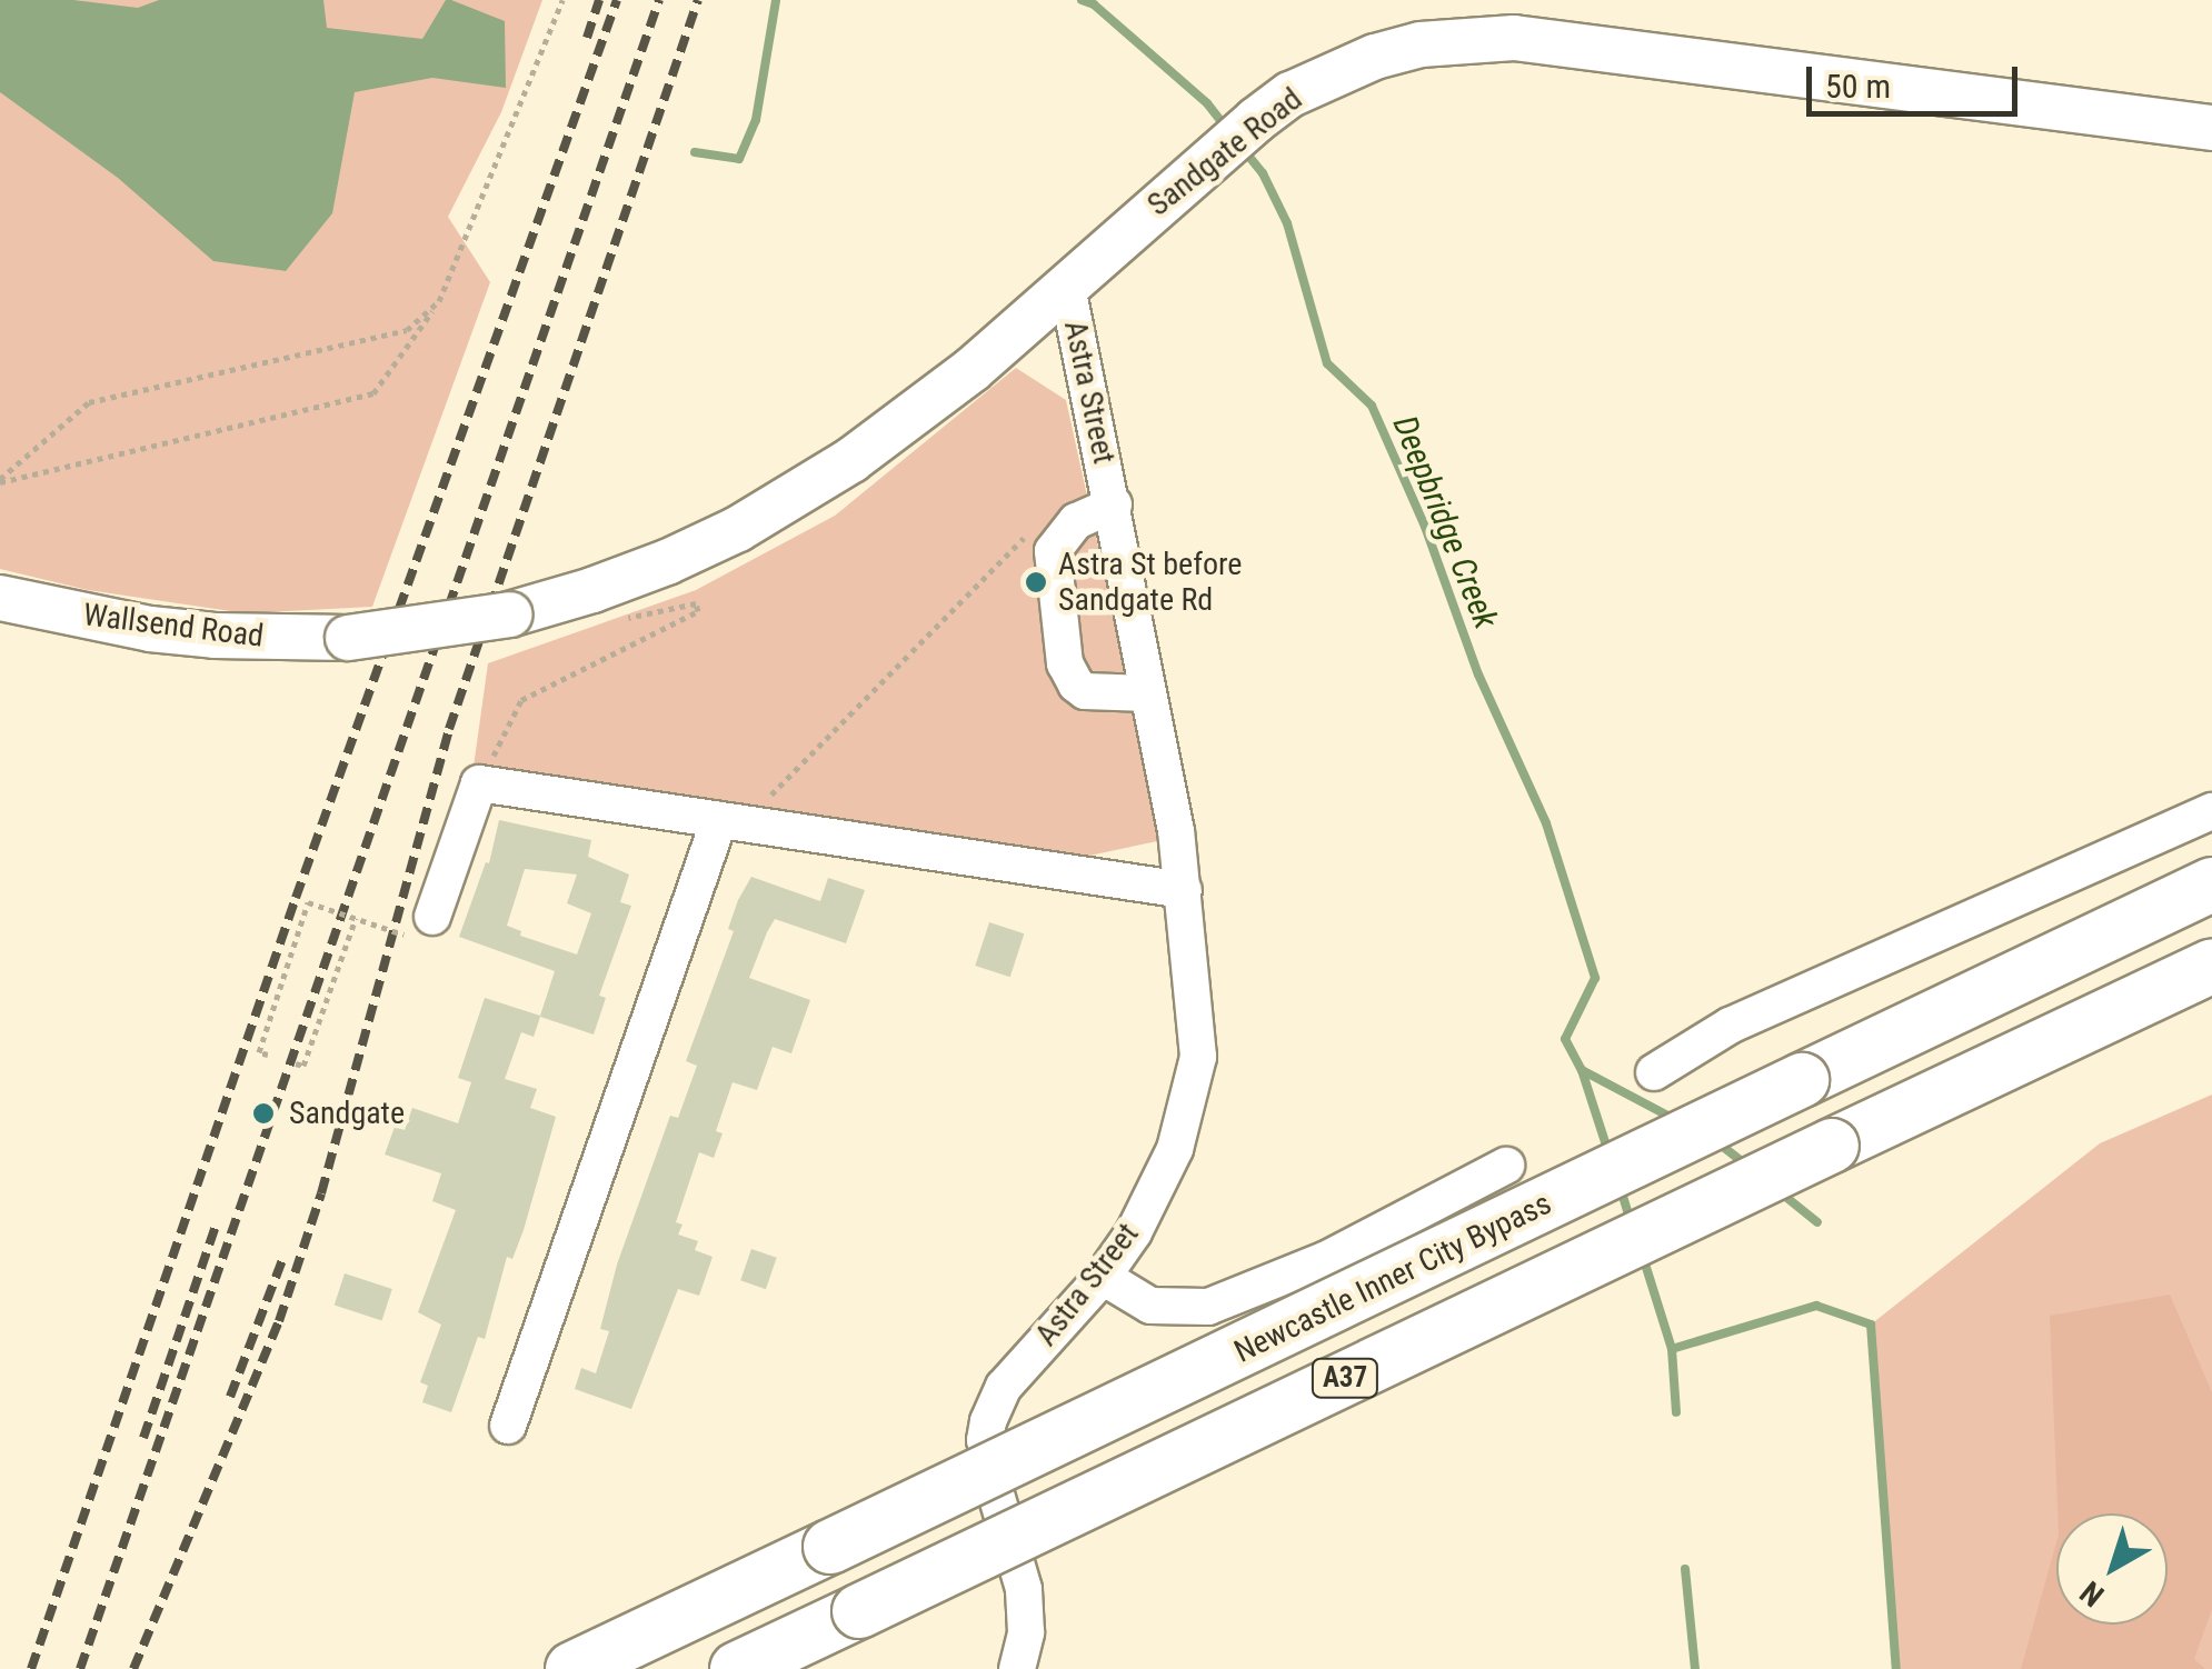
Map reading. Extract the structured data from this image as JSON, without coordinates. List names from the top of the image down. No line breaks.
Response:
{"streets":{"highway":["Newcastle Inner City Bypass","A37"],"main road":["Sandgate Road","Wallsend Road"],"street":["Astra Street"]},"crossings":[["Sandgate Road","Astra Street"],["Sandgate Road","Wallsend Road"]],"water":["Deepbridge Creek"],"places":["Astra St before Sandgate Rd","Sandgate"],"scale_bar":"50 m","north":"bottom left"}
